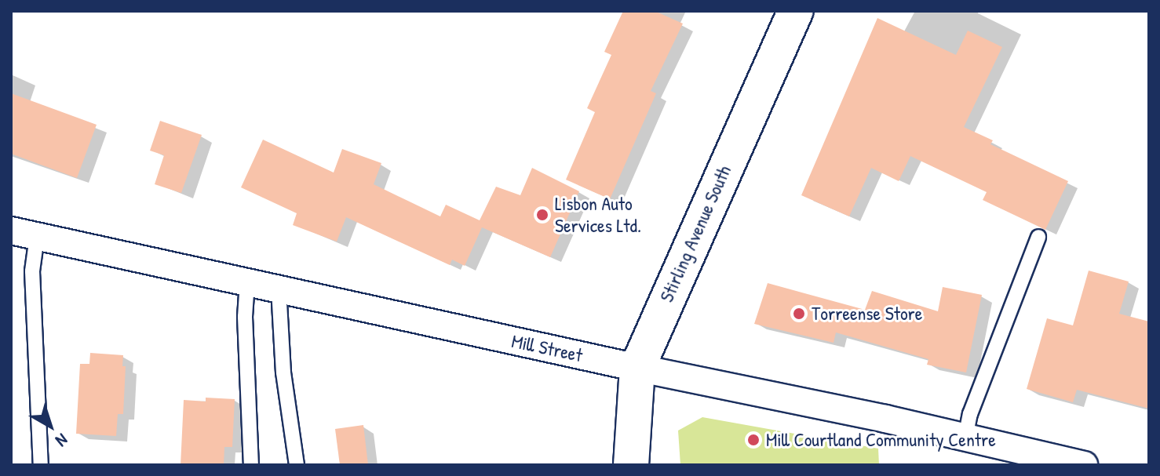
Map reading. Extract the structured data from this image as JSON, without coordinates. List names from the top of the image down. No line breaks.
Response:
{"streets":{"street":["Stirling Avenue South","Mill Street"]},"crossings":[["Stirling Avenue South","Mill Street"]],"places":["Lisbon Auto Services Ltd.","Torreense Store","Mill Courtland Community Centre"],"north":"bottom right"}
